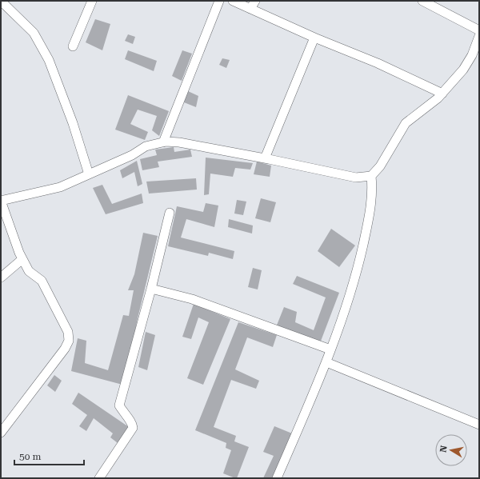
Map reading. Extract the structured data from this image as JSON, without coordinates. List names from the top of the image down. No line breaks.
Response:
{"scale_bar":"50 m","north":"left"}
